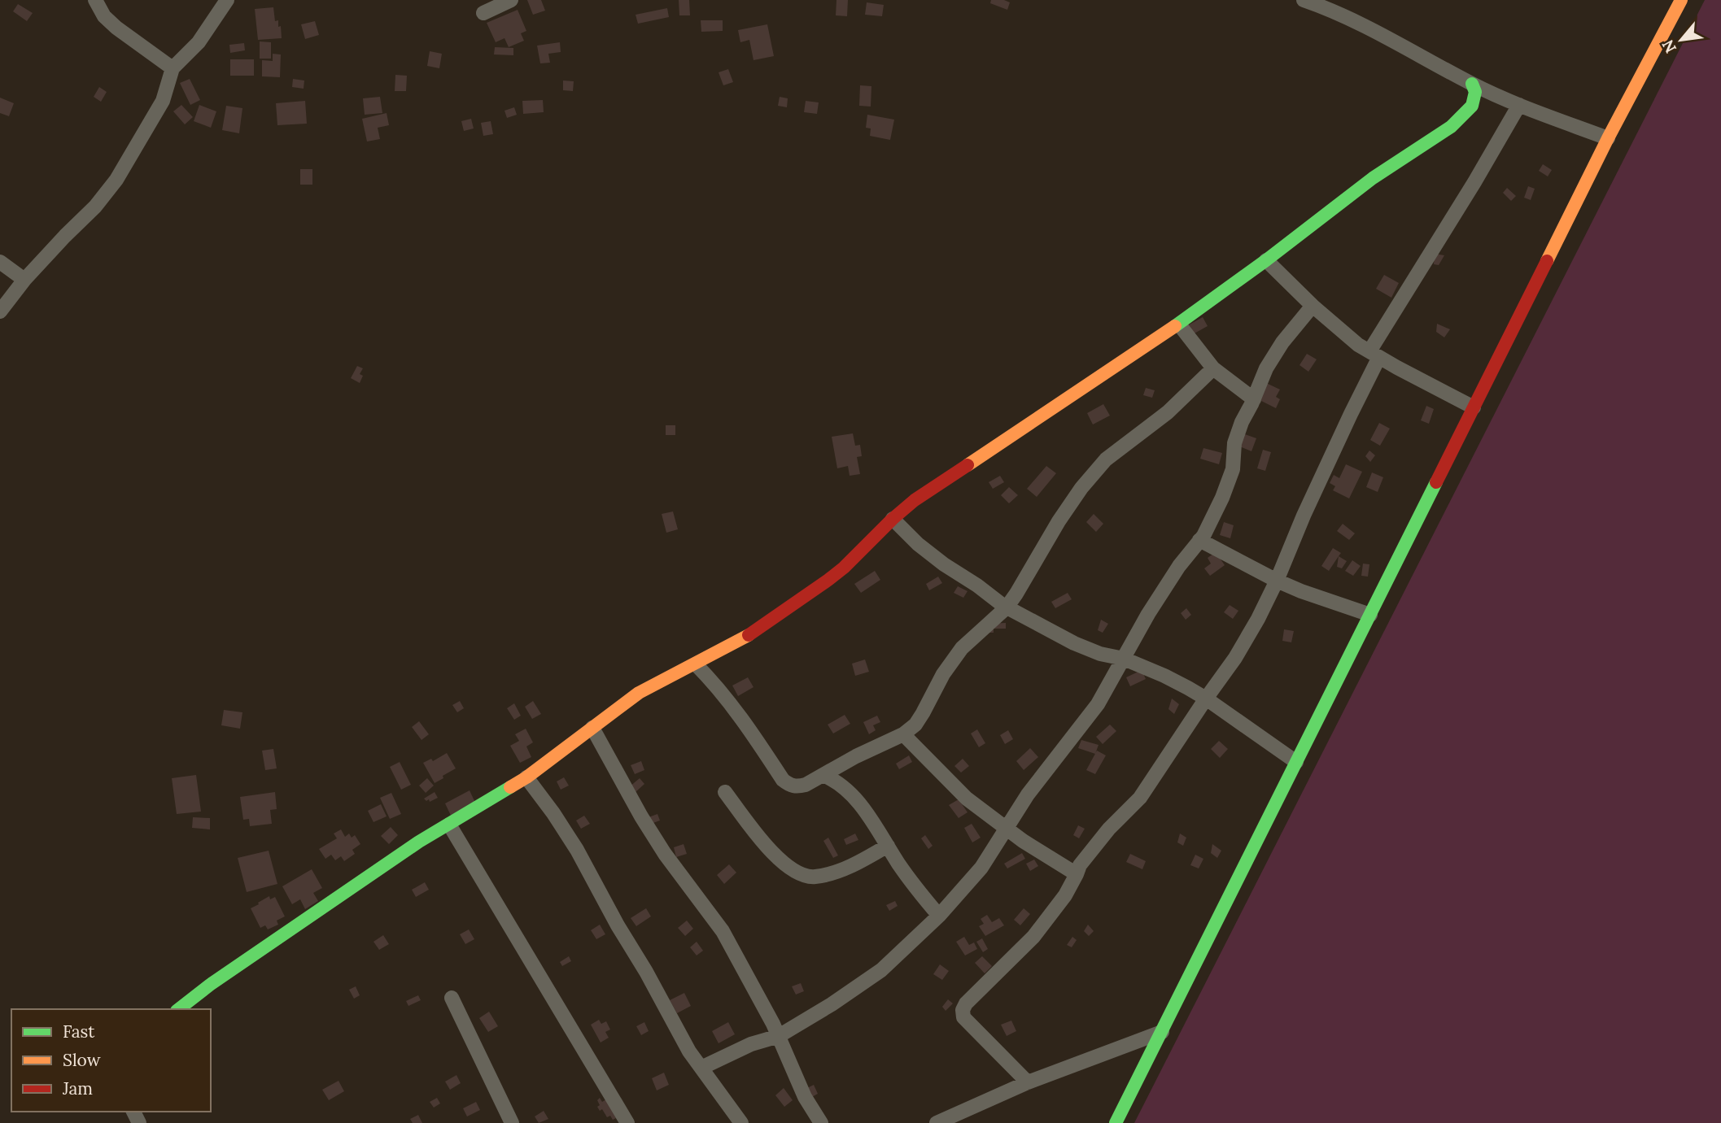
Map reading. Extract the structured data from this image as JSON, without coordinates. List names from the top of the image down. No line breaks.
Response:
{"legend":["Fast","Slow","Jam"],"north":"bottom left"}
